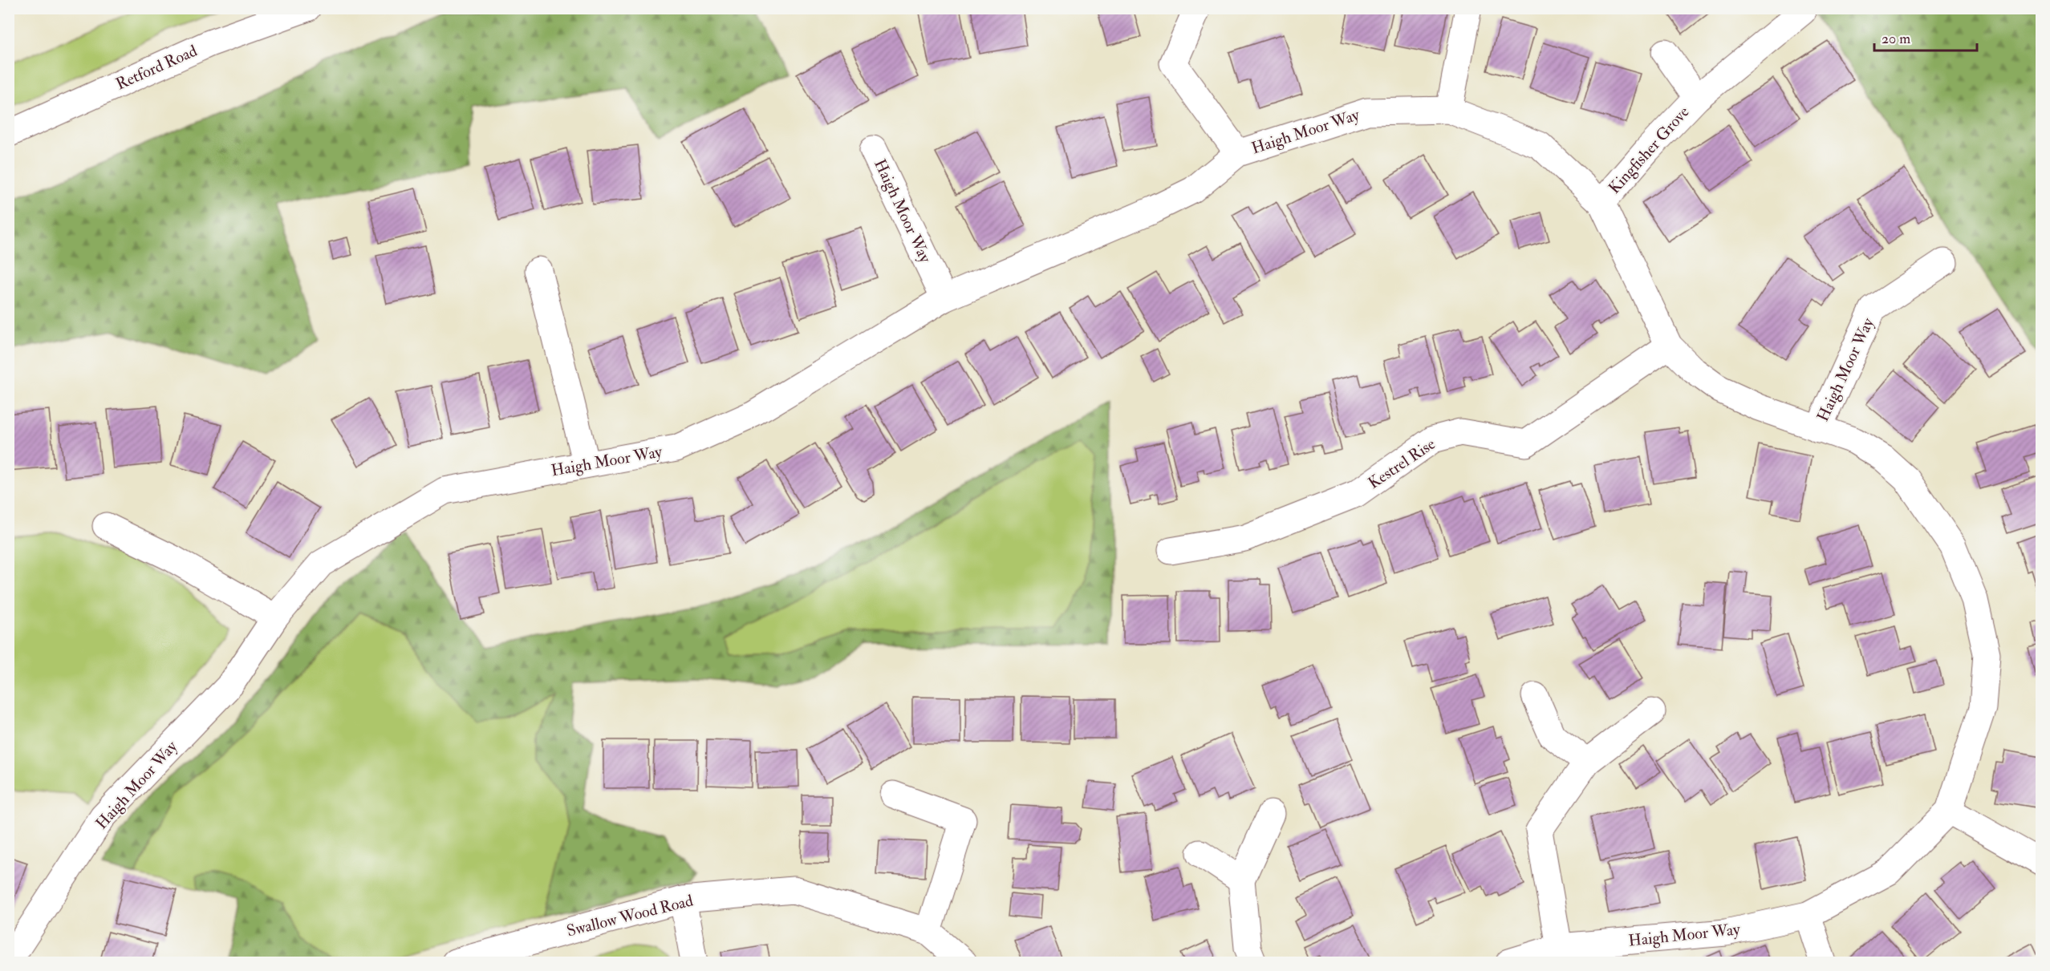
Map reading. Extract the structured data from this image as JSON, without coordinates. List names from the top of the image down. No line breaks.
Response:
{"streets":{"street":["Retford Road","Haigh Moor Way","Kingfisher Grove","Kestrel Rise","Swallow Wood Road"]},"crossings":[["Haigh Moor Way","Kingfisher Grove"],["Haigh Moor Way","Kestrel Rise"]],"scale_bar":"20 m"}
